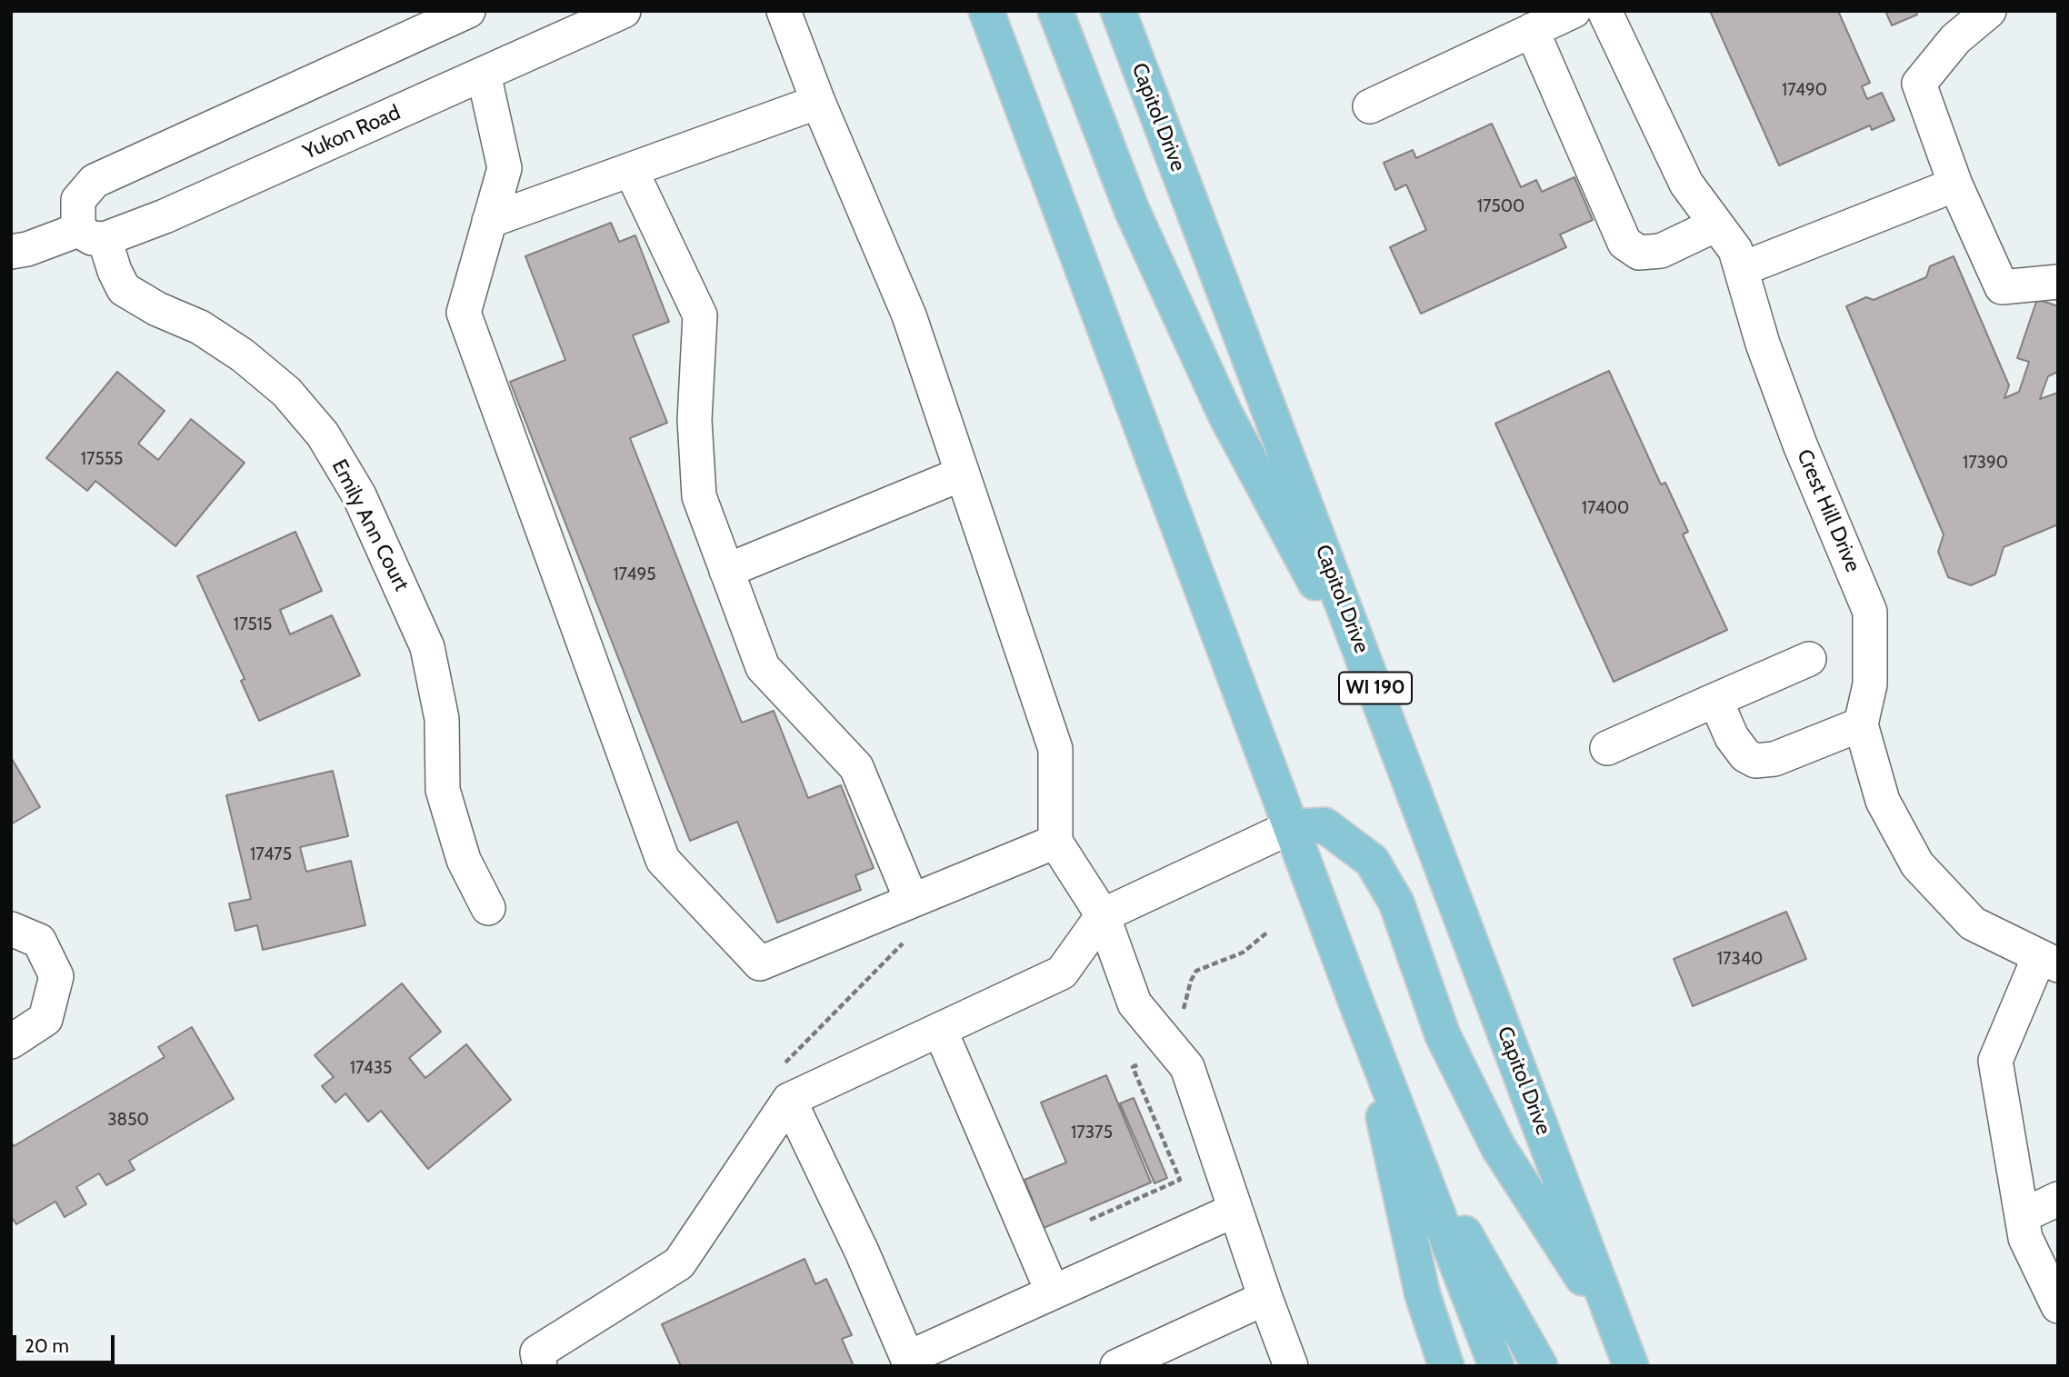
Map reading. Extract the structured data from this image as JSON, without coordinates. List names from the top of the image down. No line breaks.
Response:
{"streets":{"main road":["Capitol Drive","WI 190"],"street":["Yukon Road","Crest Hill Drive","Emily Ann Court"]},"crossings":[["Yukon Road","Emily Ann Court"]],"house_numbers":["17490","17500","17555","17390","17400","17495","17515","17475","17340","17435","3850","17375"],"scale_bar":"20 m"}
